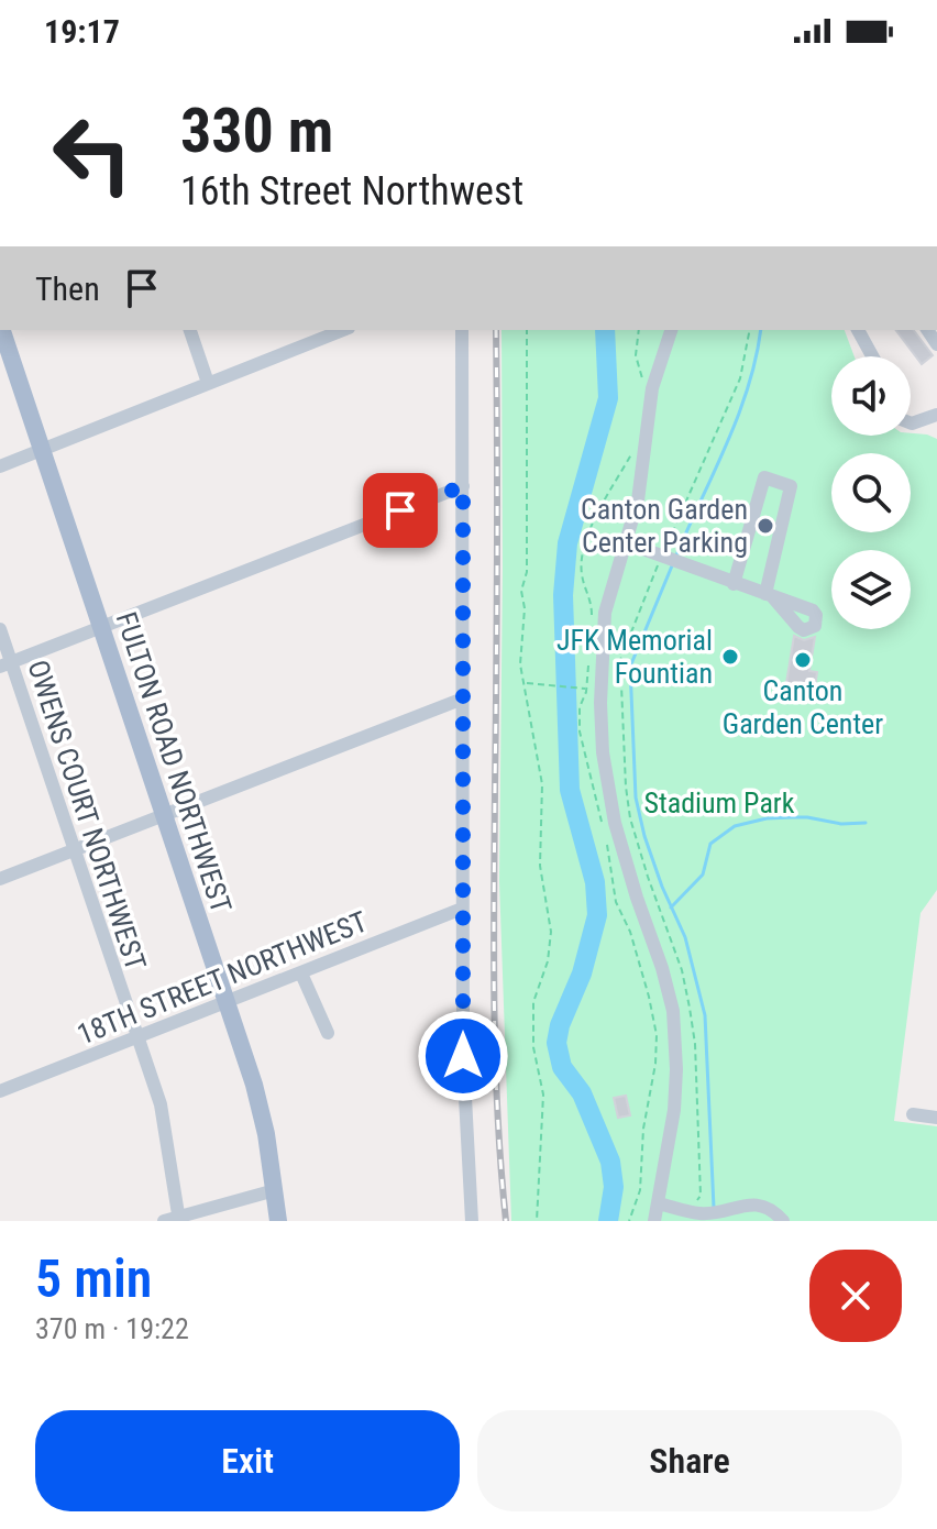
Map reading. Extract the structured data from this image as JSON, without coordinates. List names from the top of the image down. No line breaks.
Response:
{"streets":{"main road":["FULTON ROAD NORTHWEST"],"street":["OWENS COURT NORTHWEST","18TH STREET NORTHWEST"]},"crossings":[["FULTON ROAD NORTHWEST","18TH STREET NORTHWEST"],["OWENS COURT NORTHWEST","18TH STREET NORTHWEST"]],"parks":["Stadium Park"],"places":["Canton Garden Center Parking","JFK Memorial Fountian","Canton Garden Center"],"page":{"status":"19:17","turn":["330 m","16th Street Northwest"],"then":"Then","heading":["5 min","370 m · 19:22"],"buttons":["Exit","Share"]}}
